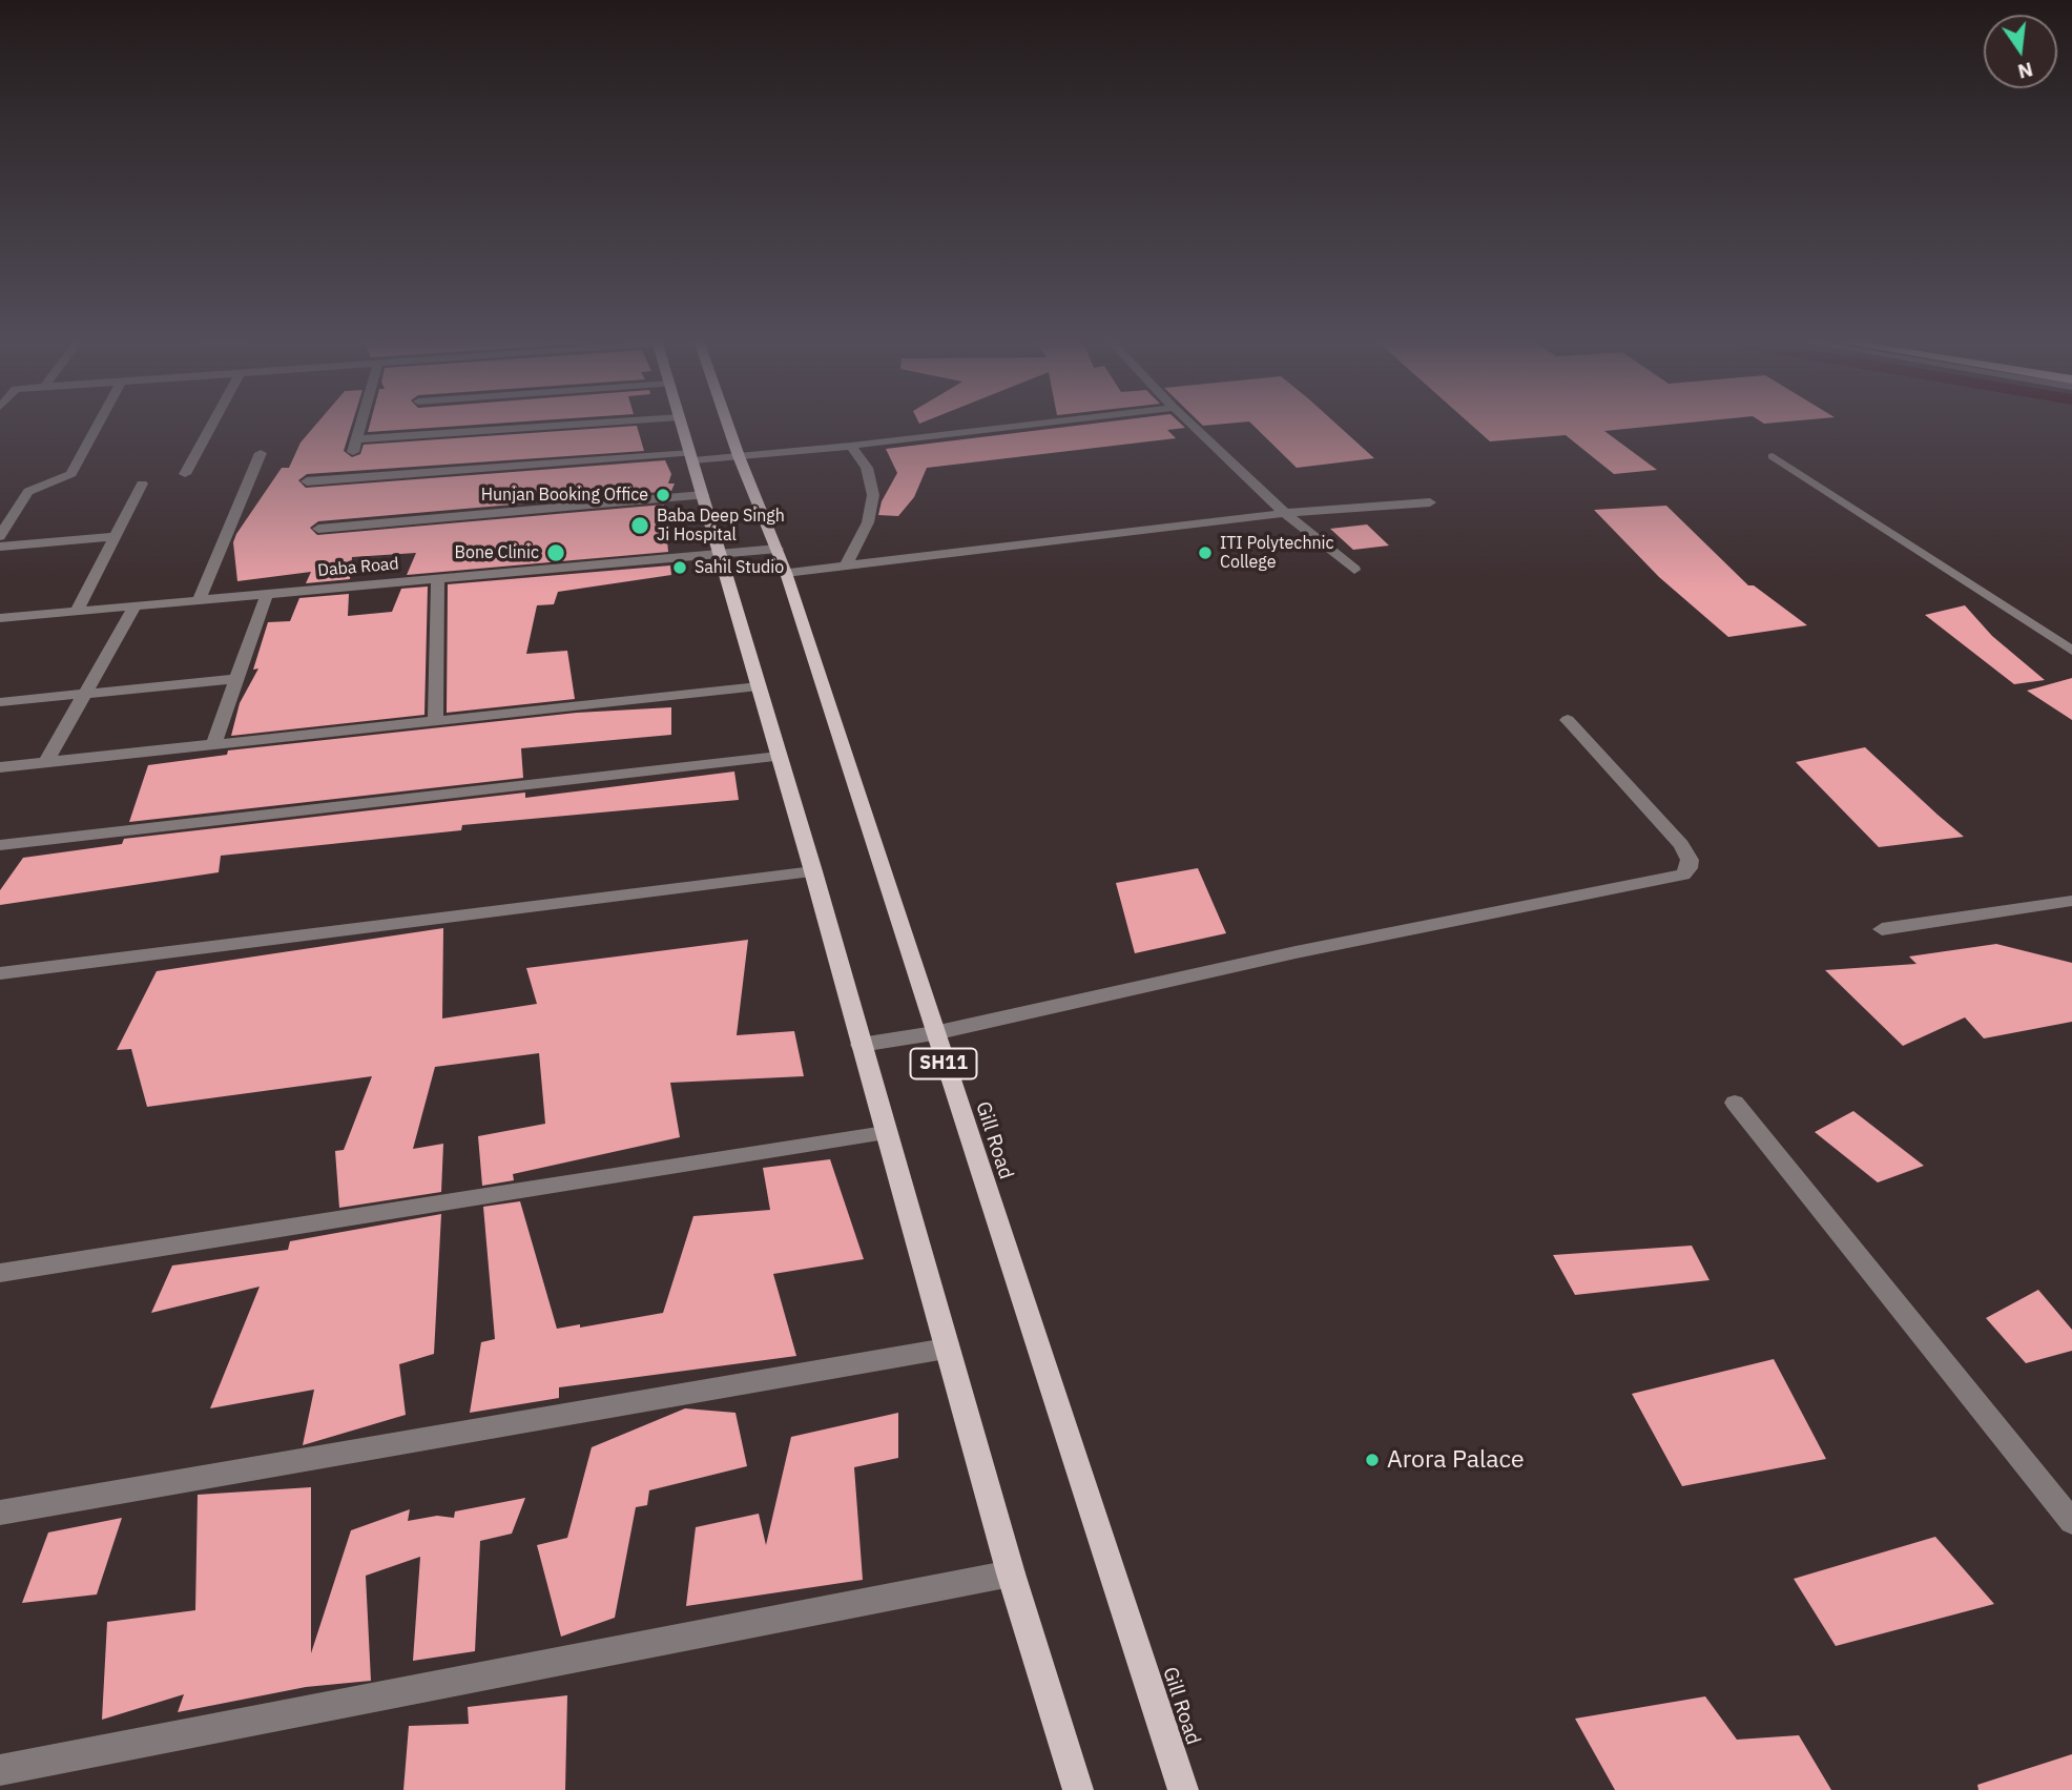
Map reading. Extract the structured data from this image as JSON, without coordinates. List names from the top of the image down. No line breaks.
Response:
{"streets":{"main road":["SH11","Gill Road"],"street":["Daba Road"]},"crossings":[["Daba Road","Gill Road"]],"places":["Hunjan Booking Office","Baba Deep Singh Ji Hospital","Bone Clinic","ITI Polytechnic College","Sahil Studio","Arora Palace"],"north":"bottom"}
